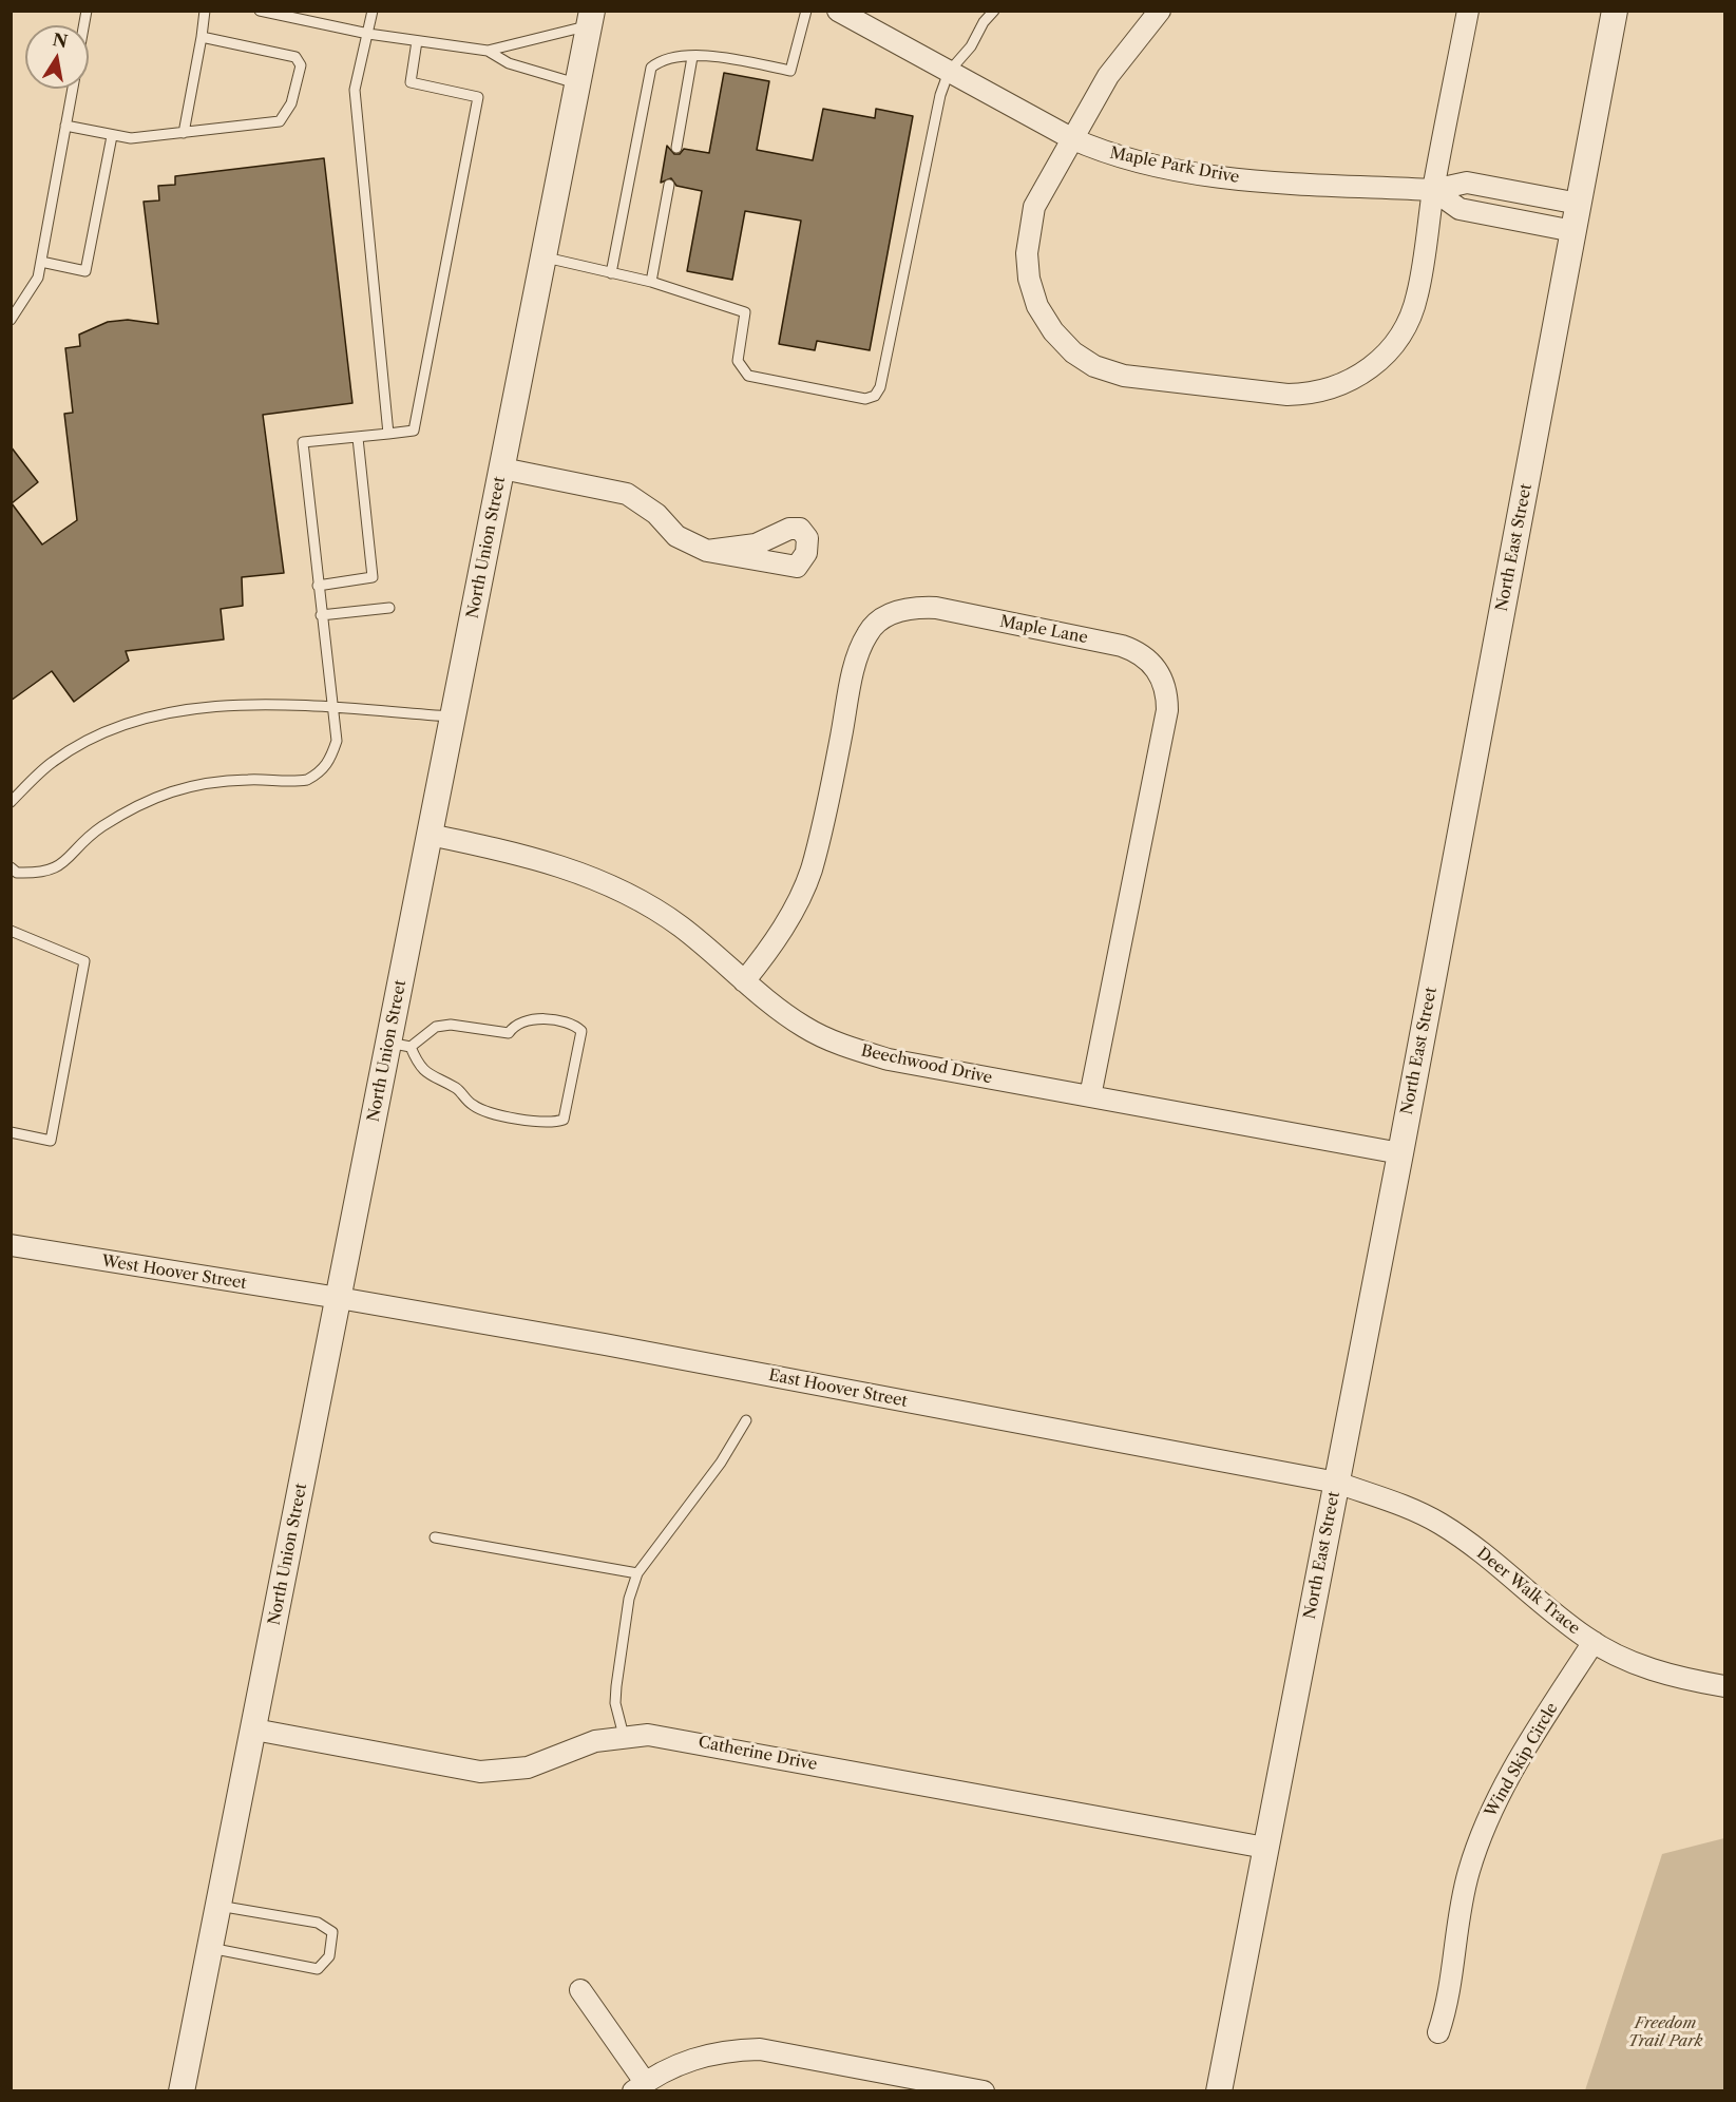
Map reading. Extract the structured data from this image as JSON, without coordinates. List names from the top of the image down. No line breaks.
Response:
{"streets":{"street":["Maple Park Drive","North Union Street","North East Street","Maple Lane","Beechwood Drive","West Hoover Street","East Hoover Street","Deer Walk Trace","Catherine Drive","Wind Skip Circle"]},"crossings":[["Maple Park Drive","North East Street"],["North Union Street","Beechwood Drive"],["North Union Street","West Hoover Street"],["North Union Street","East Hoover Street"],["North Union Street","Catherine Drive"],["North East Street","Beechwood Drive"],["North East Street","East Hoover Street"],["North East Street","Deer Walk Trace"],["North East Street","Catherine Drive"],["Maple Lane","Beechwood Drive"],["West Hoover Street","East Hoover Street"],["East Hoover Street","Deer Walk Trace"],["Deer Walk Trace","Wind Skip Circle"]],"parks":["Freedom Trail Park"],"north":"top"}
